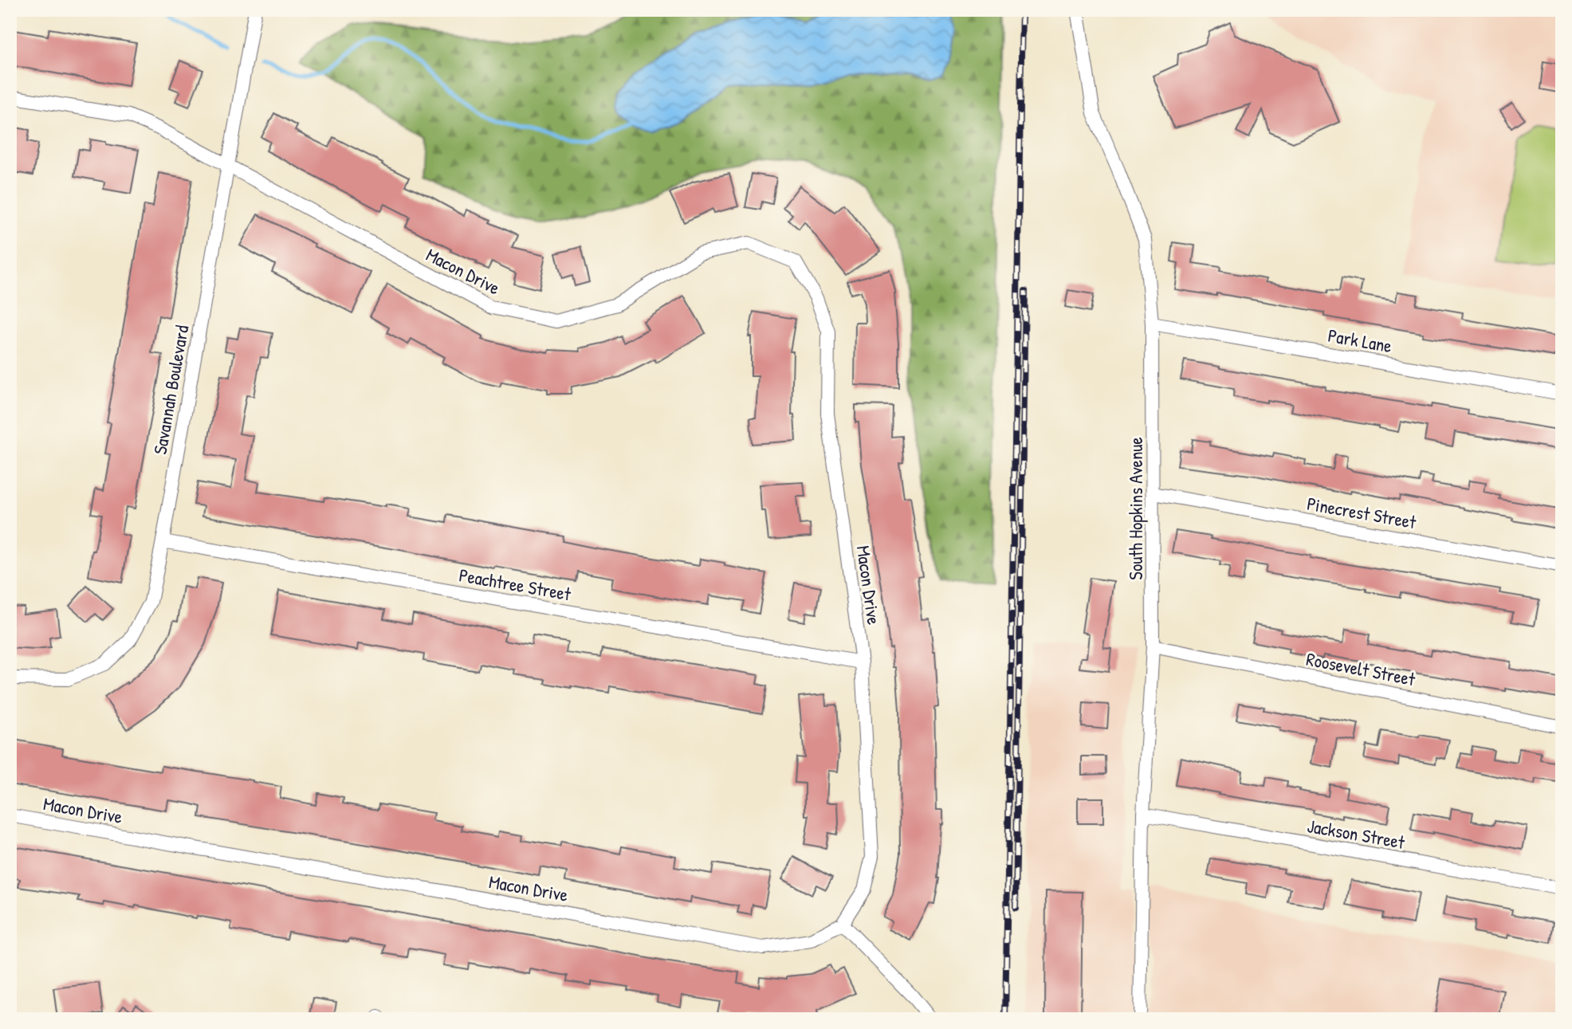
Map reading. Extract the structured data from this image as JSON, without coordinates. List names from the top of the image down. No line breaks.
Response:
{"streets":{"street":["Macon Drive","Park Lane","Savannah Boulevard","South Hopkins Avenue","Pinecrest Street","Peachtree Street","Roosevelt Street","Jackson Street"]},"crossings":[["Macon Drive","Savannah Boulevard"],["Macon Drive","Peachtree Street"],["Park Lane","South Hopkins Avenue"],["Savannah Boulevard","Peachtree Street"],["South Hopkins Avenue","Pinecrest Street"],["South Hopkins Avenue","Roosevelt Street"],["South Hopkins Avenue","Jackson Street"]]}
